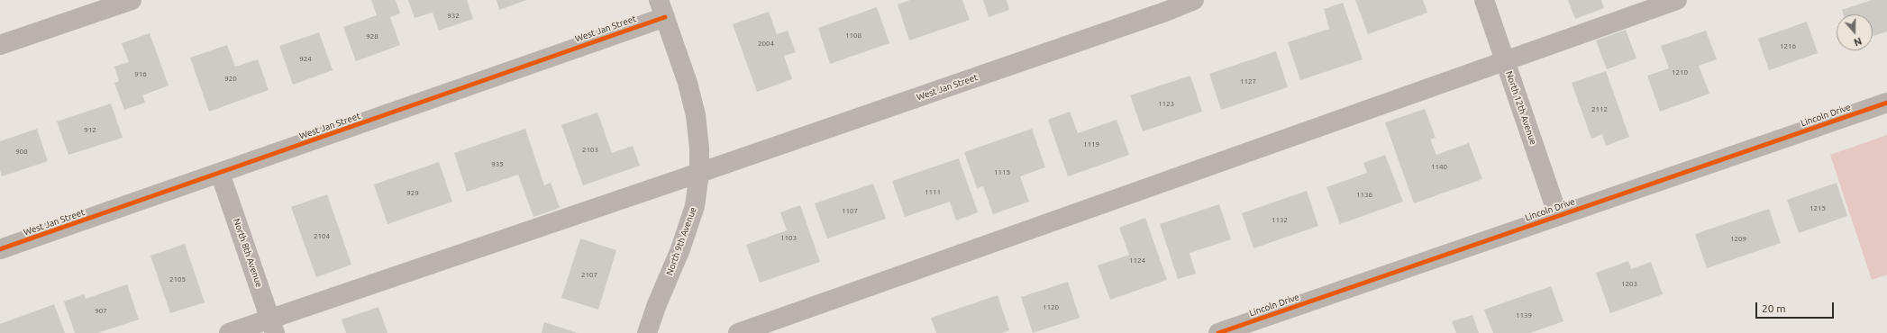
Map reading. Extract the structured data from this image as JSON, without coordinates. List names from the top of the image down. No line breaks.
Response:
{"streets":{"street":["West Jan Street","North 12th Avenue","Lincoln Drive","North 9th Avenue","North 8th Avenue"]},"crossings":[["West Jan Street","North 9th Avenue"],["West Jan Street","North 8th Avenue"],["North 12th Avenue","Lincoln Drive"]],"house_numbers":["932","1108","928","2004","1216","924","1210","916","920","1127","1123","2112","912","1119","2103","908","935","1140","1115","1111","929","1136","1215","1107","1132","2104","1103","1209","1124","2107","2105","1203","1120","907","1139"],"scale_bar":"20 m","north":"bottom"}
